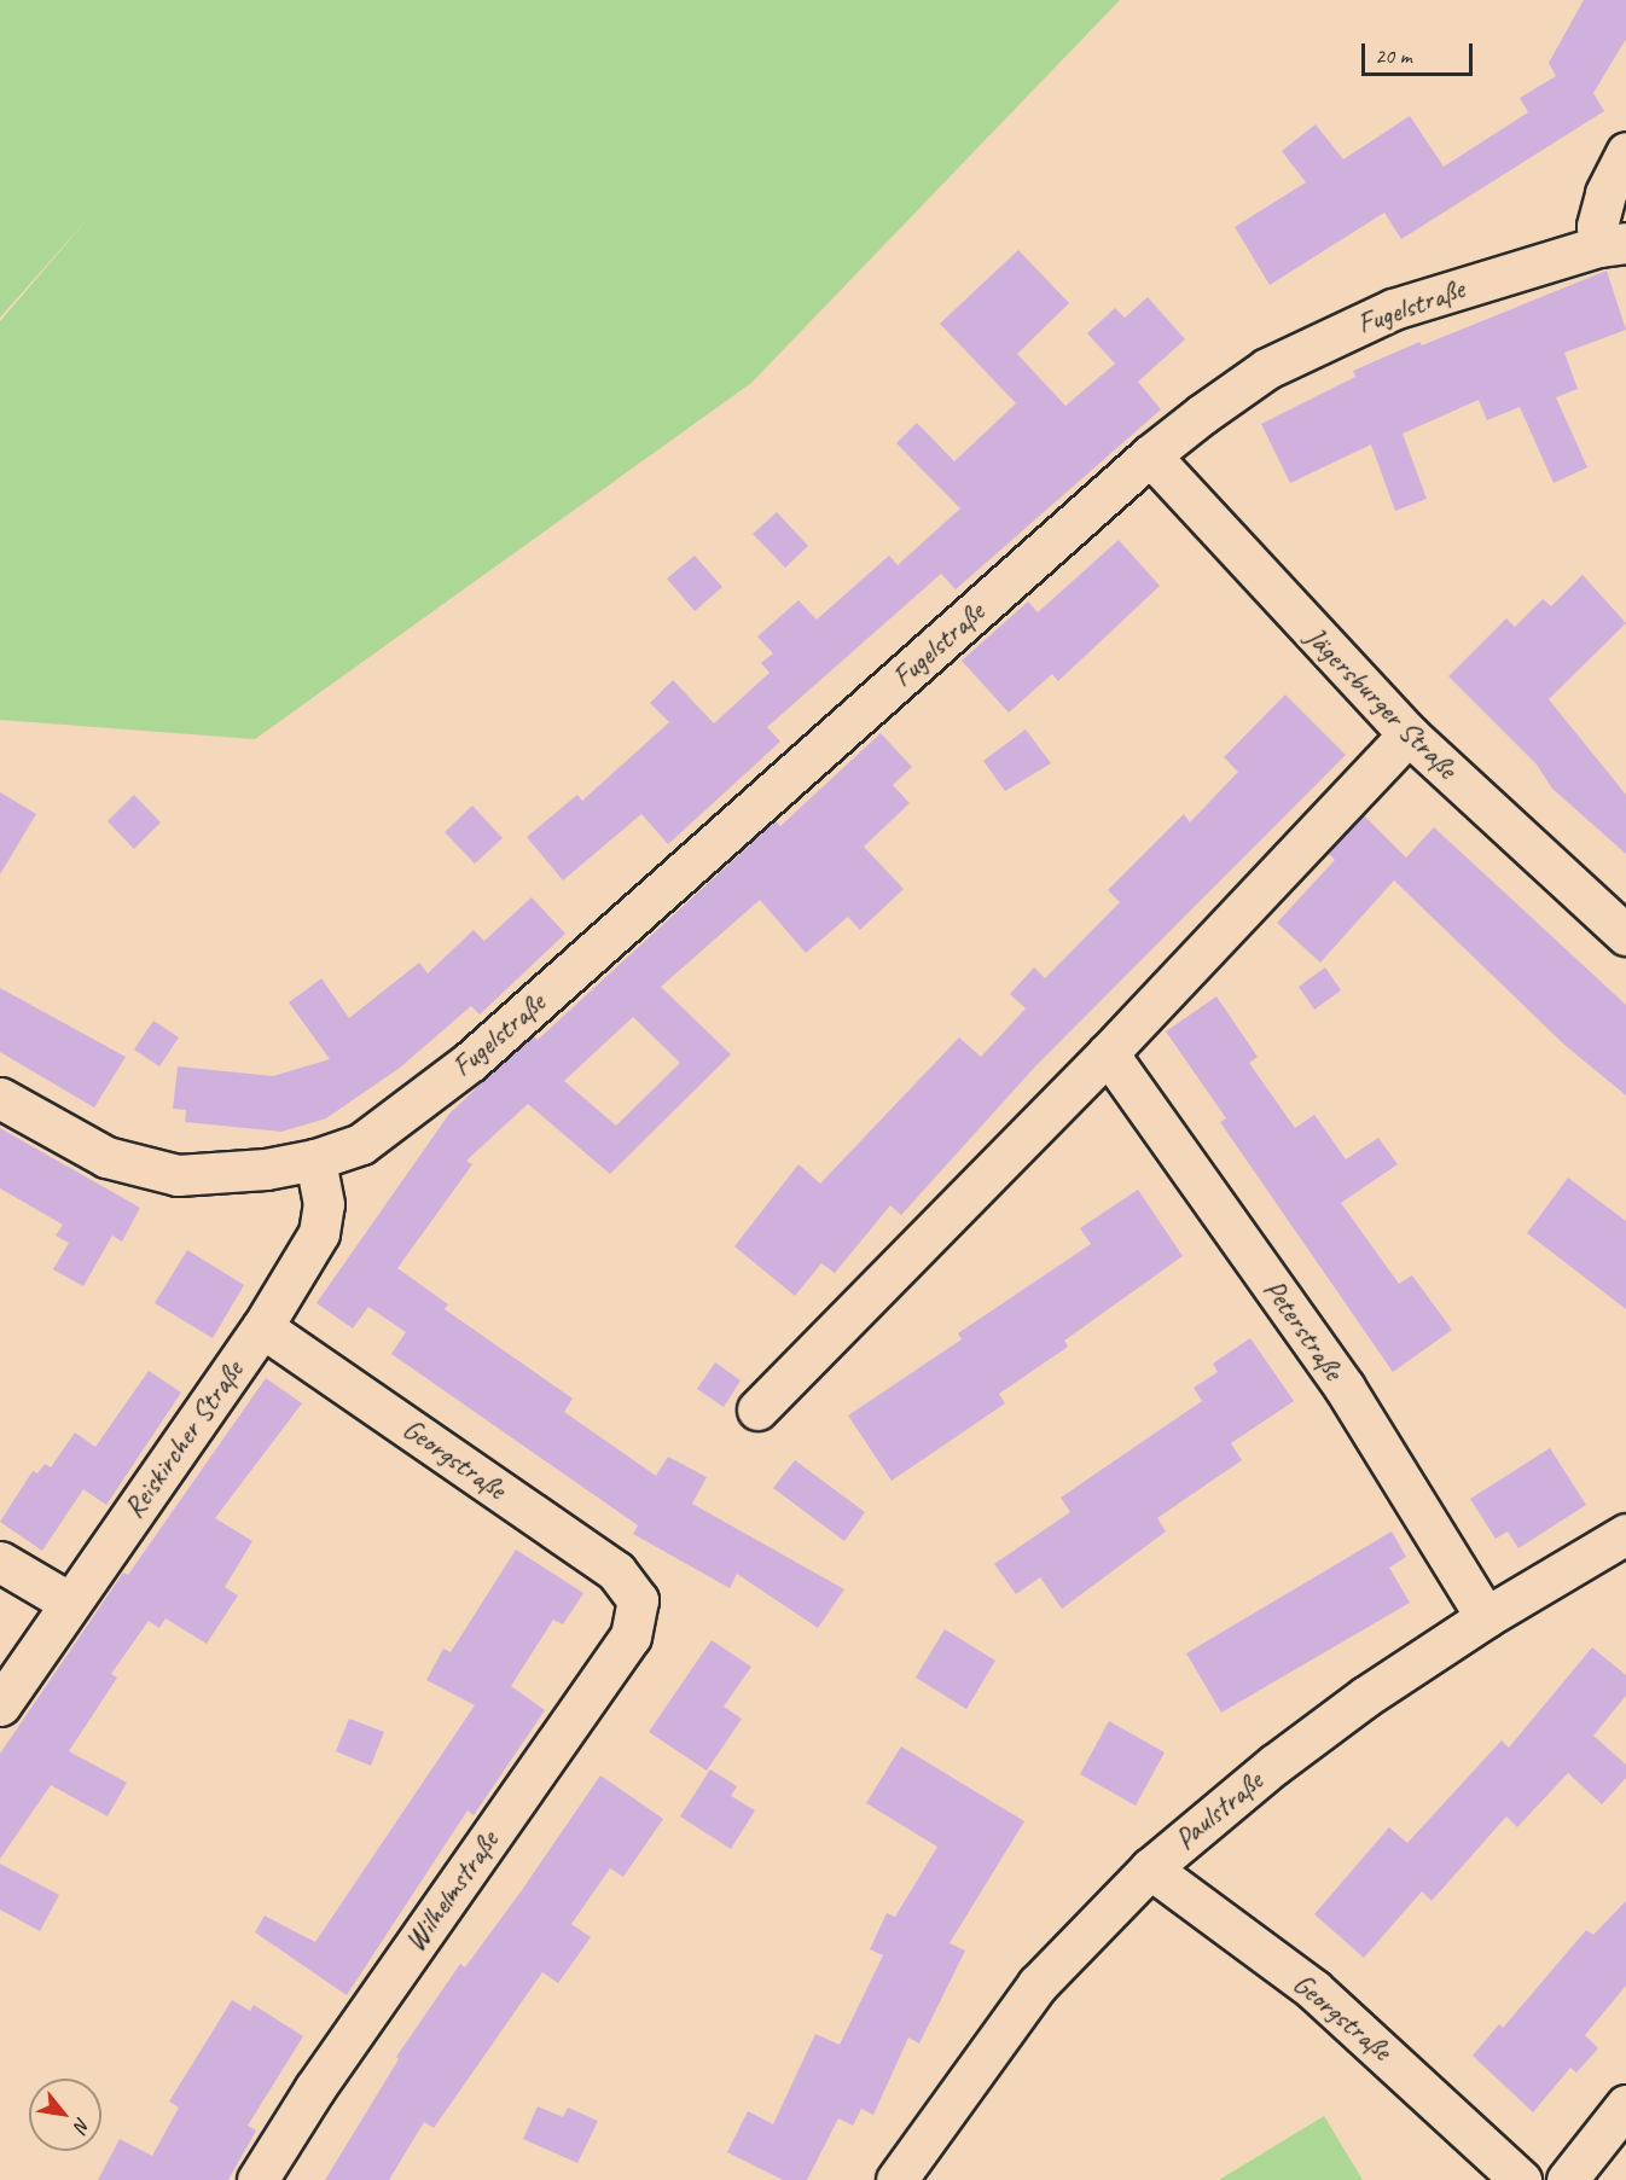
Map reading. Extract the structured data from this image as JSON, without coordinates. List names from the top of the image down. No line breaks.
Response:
{"streets":{"street":["Fugelstraße","Jägersburger Straße","Peterstraße","Reiskircher Straße","Georgstraße","Paulstraße","Wilhelmstraße"]},"crossings":[["Fugelstraße","Jägersburger Straße"],["Fugelstraße","Reiskircher Straße"],["Peterstraße","Paulstraße"],["Reiskircher Straße","Georgstraße"],["Georgstraße","Paulstraße"],["Georgstraße","Wilhelmstraße"]],"scale_bar":"20 m","north":"bottom right"}
